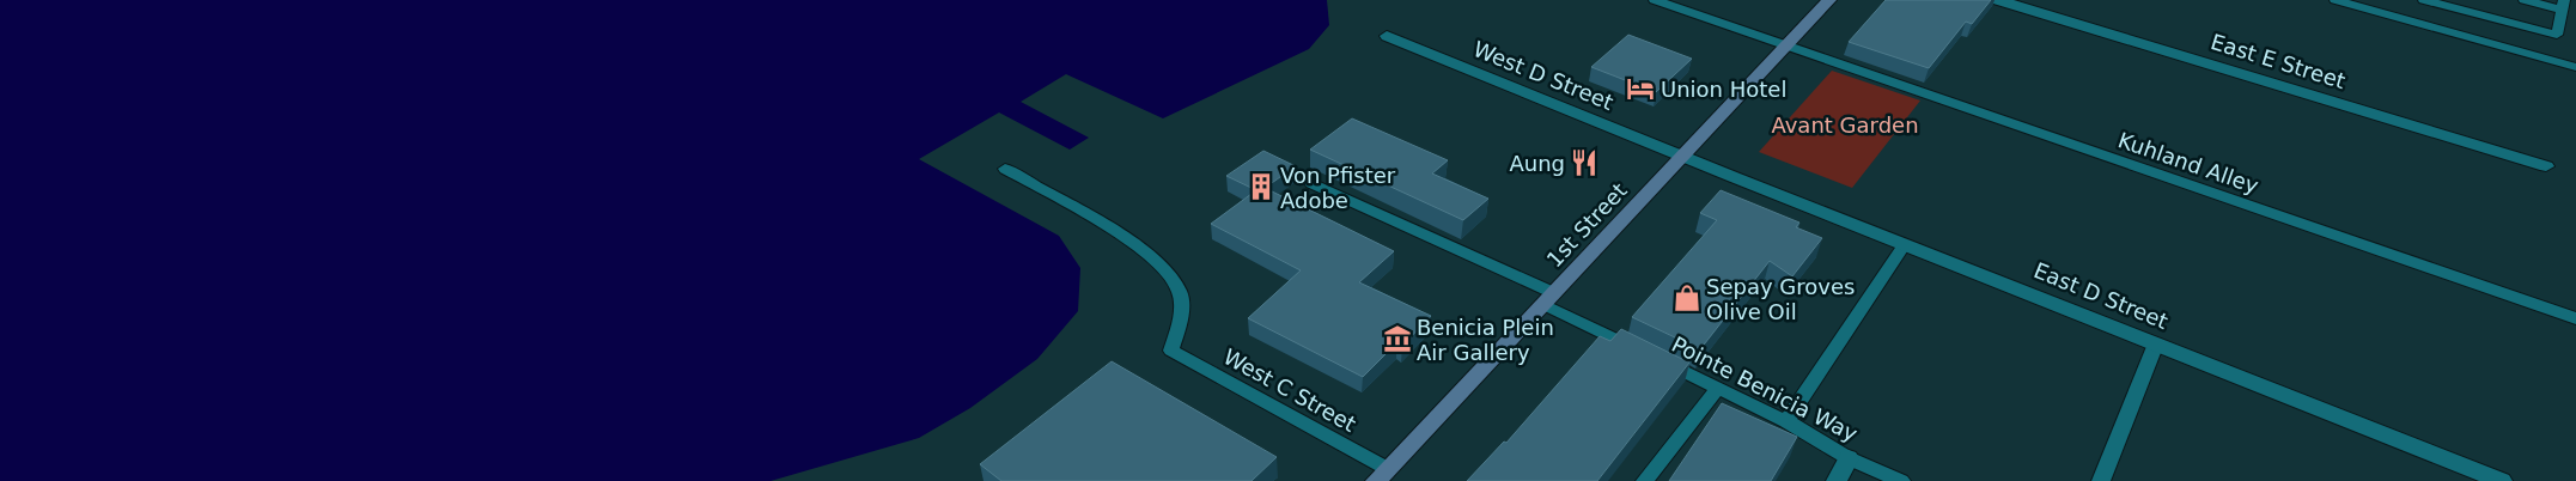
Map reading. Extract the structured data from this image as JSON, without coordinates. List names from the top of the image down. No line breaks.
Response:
{"streets":{"main road":["1st Street"],"street":["East E Street","West D Street","East D Street"],"lane":["Kuhland Alley","Pointe Benicia Way","West C Street"]},"crossings":[["West D Street","1st Street"],["West D Street","East D Street"],["Kuhland Alley","1st Street"],["1st Street","East D Street"],["1st Street","Pointe Benicia Way"],["1st Street","West C Street"]],"parks":["Avant Garden"],"places":{"hotel":["Union Hotel"],"restaurant":["Aung"],"building":["Von Pfister Adobe"],"shop":["Sepay Groves Olive Oil"],"museum":["Benicia Plein Air Gallery"]}}
